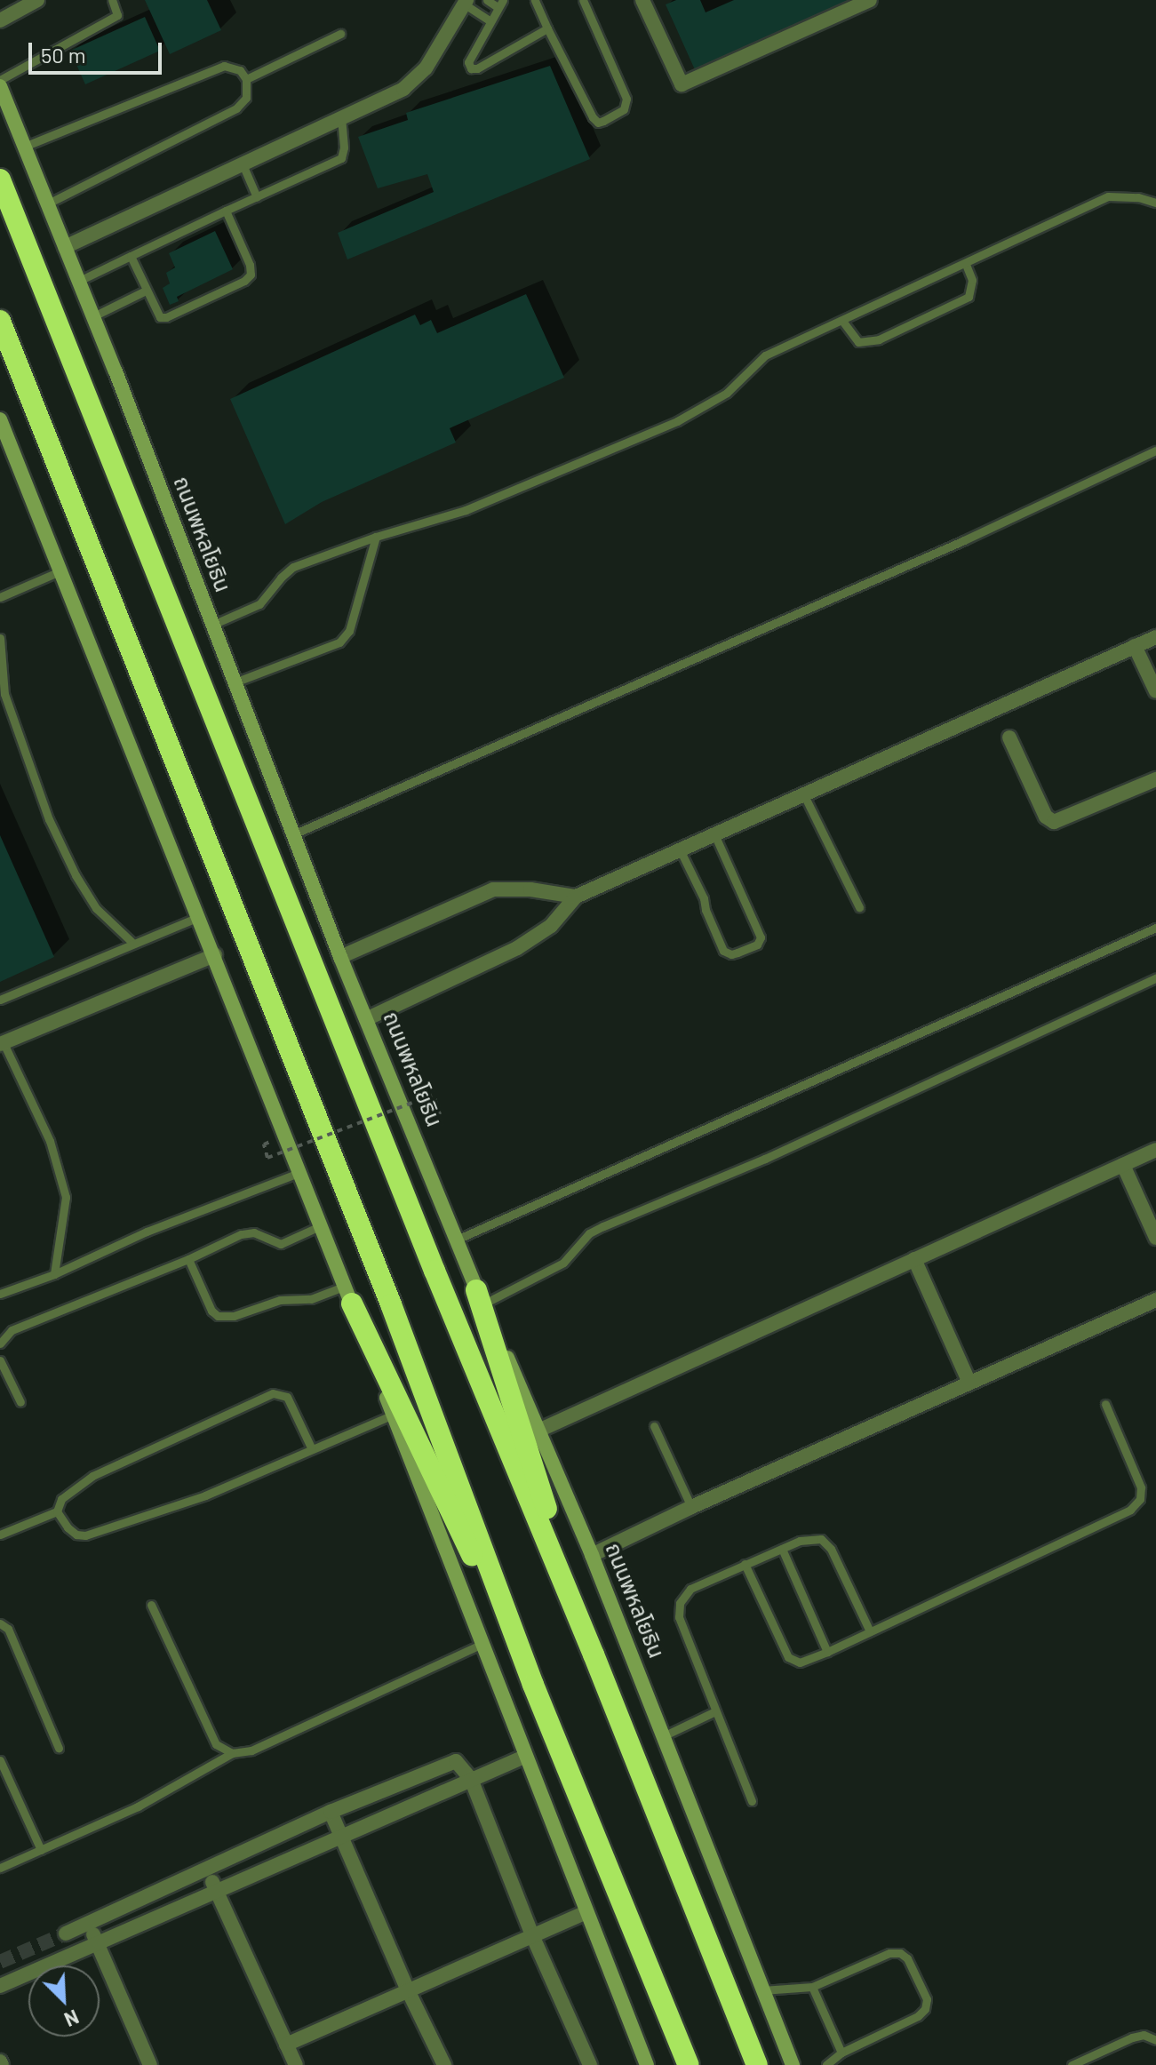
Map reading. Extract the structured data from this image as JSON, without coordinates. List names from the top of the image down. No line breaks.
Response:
{"streets":{"main road":["ถนนพหลโยธิน"]},"scale_bar":"50 m","north":"bottom right"}
